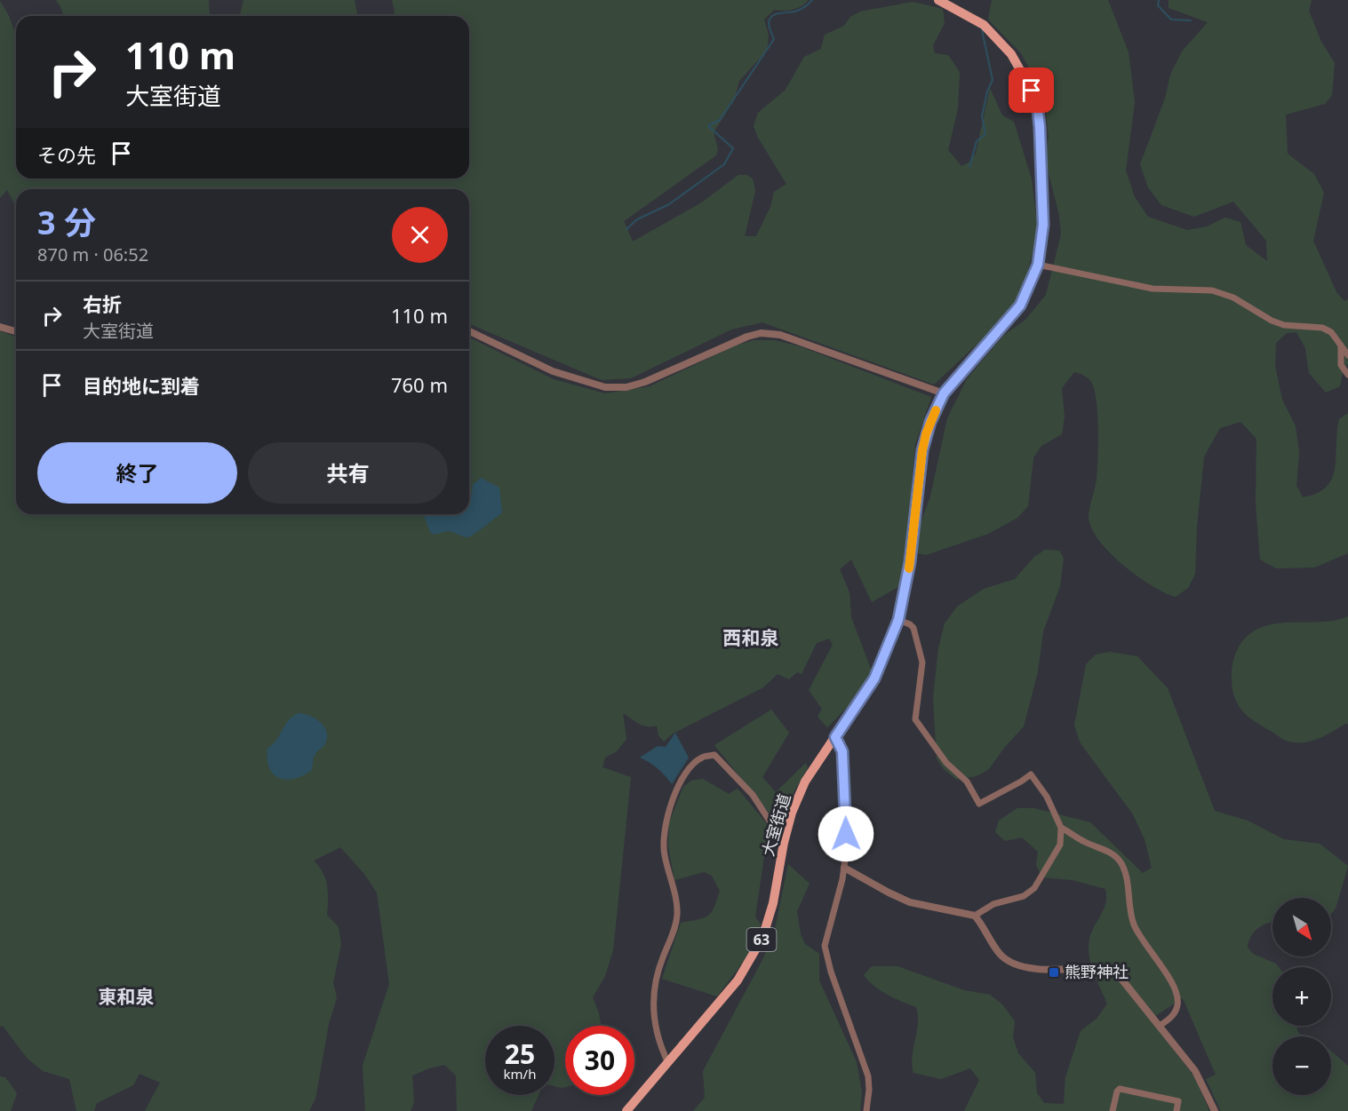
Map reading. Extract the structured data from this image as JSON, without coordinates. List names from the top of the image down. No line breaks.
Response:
{"streets":{"main road":["大室街道","63"]},"districts":["西和泉","東和泉"],"places":{"transit":["熊野神社"]},"north":"bottom right","page":{"turn":["110 m","大室街道"],"then":"その先","heading":["3 分","870 m · 06:52"],"list":[{"name":"右折","note":"大室街道","value":"110 m"},{"name":"目的地に到着","value":"760 m"}],"buttons":["終了","共有"],"map_buttons":["+","−"],"speed":"25 km/h","limit":"30"}}
